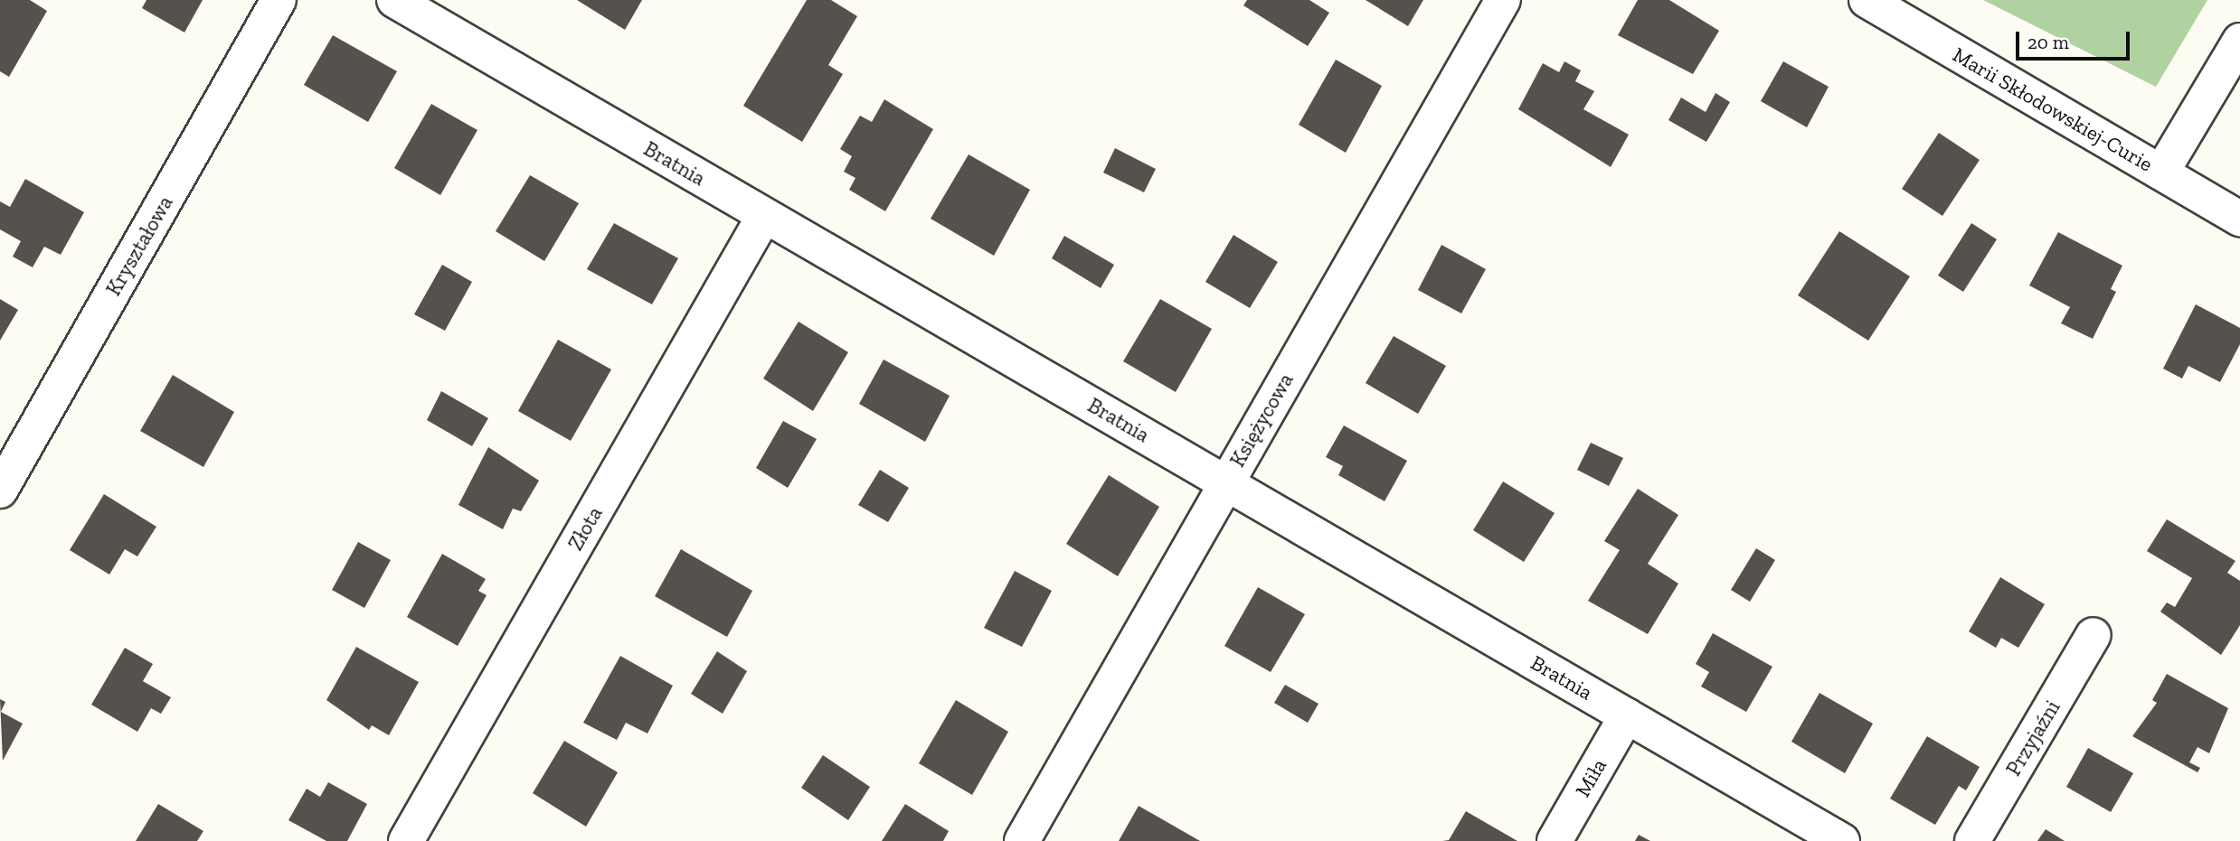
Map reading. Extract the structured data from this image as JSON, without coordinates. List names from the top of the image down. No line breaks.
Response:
{"streets":{"street":["Marii Skłodowskiej-Curie","Bratnia","Kryształowa","Księżycowa","Złota","Przyjaźni","Miła"]},"crossings":[["Bratnia","Księżycowa"],["Bratnia","Złota"],["Bratnia","Miła"]],"scale_bar":"20 m"}
